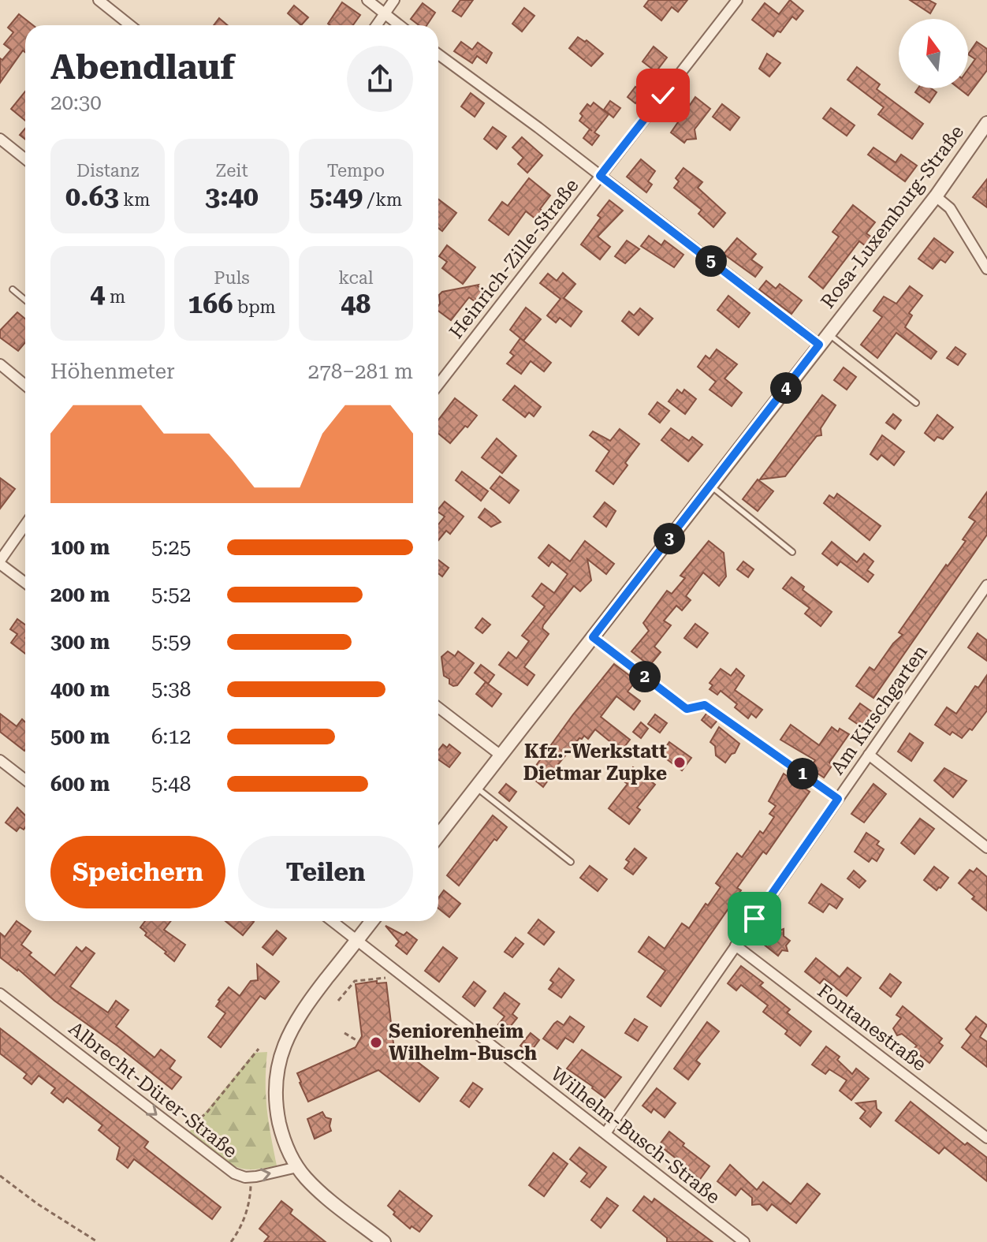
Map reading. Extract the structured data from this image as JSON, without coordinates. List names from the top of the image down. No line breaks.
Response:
{"streets":{"street":["Rosa-Luxemburg-Straße","Heinrich-Zille-Straße","Am Kirschgarten","Fontanestraße","Albrecht-Dürer-Straße","Wilhelm-Busch-Straße"]},"crossings":[["Rosa-Luxemburg-Straße","Heinrich-Zille-Straße"],["Am Kirschgarten","Fontanestraße"],["Am Kirschgarten","Wilhelm-Busch-Straße"]],"one_way":["Albrecht-Dürer-Straße"],"places":["Kfz.-Werkstatt Dietmar Zupke","Seniorenheim Wilhelm-Busch"],"north":"top","page":{"heading":["Abendlauf","20:30"],"stats":[["Distanz","0.63 km"],["Zeit","3:40"],["Tempo","5:49 /km"],["4 m"],["Puls","166 bpm"],["kcal","48"]],"pins":["5","4","3","2","1"],"chart":["Höhenmeter","278–281 m"],"list":[{"name":"100 m","note":"5:25"},{"name":"200 m","note":"5:52"},{"name":"300 m","note":"5:59"},{"name":"400 m","note":"5:38"},{"name":"500 m","note":"6:12"},{"name":"600 m","note":"5:48"}],"buttons":["Speichern","Teilen"]}}
